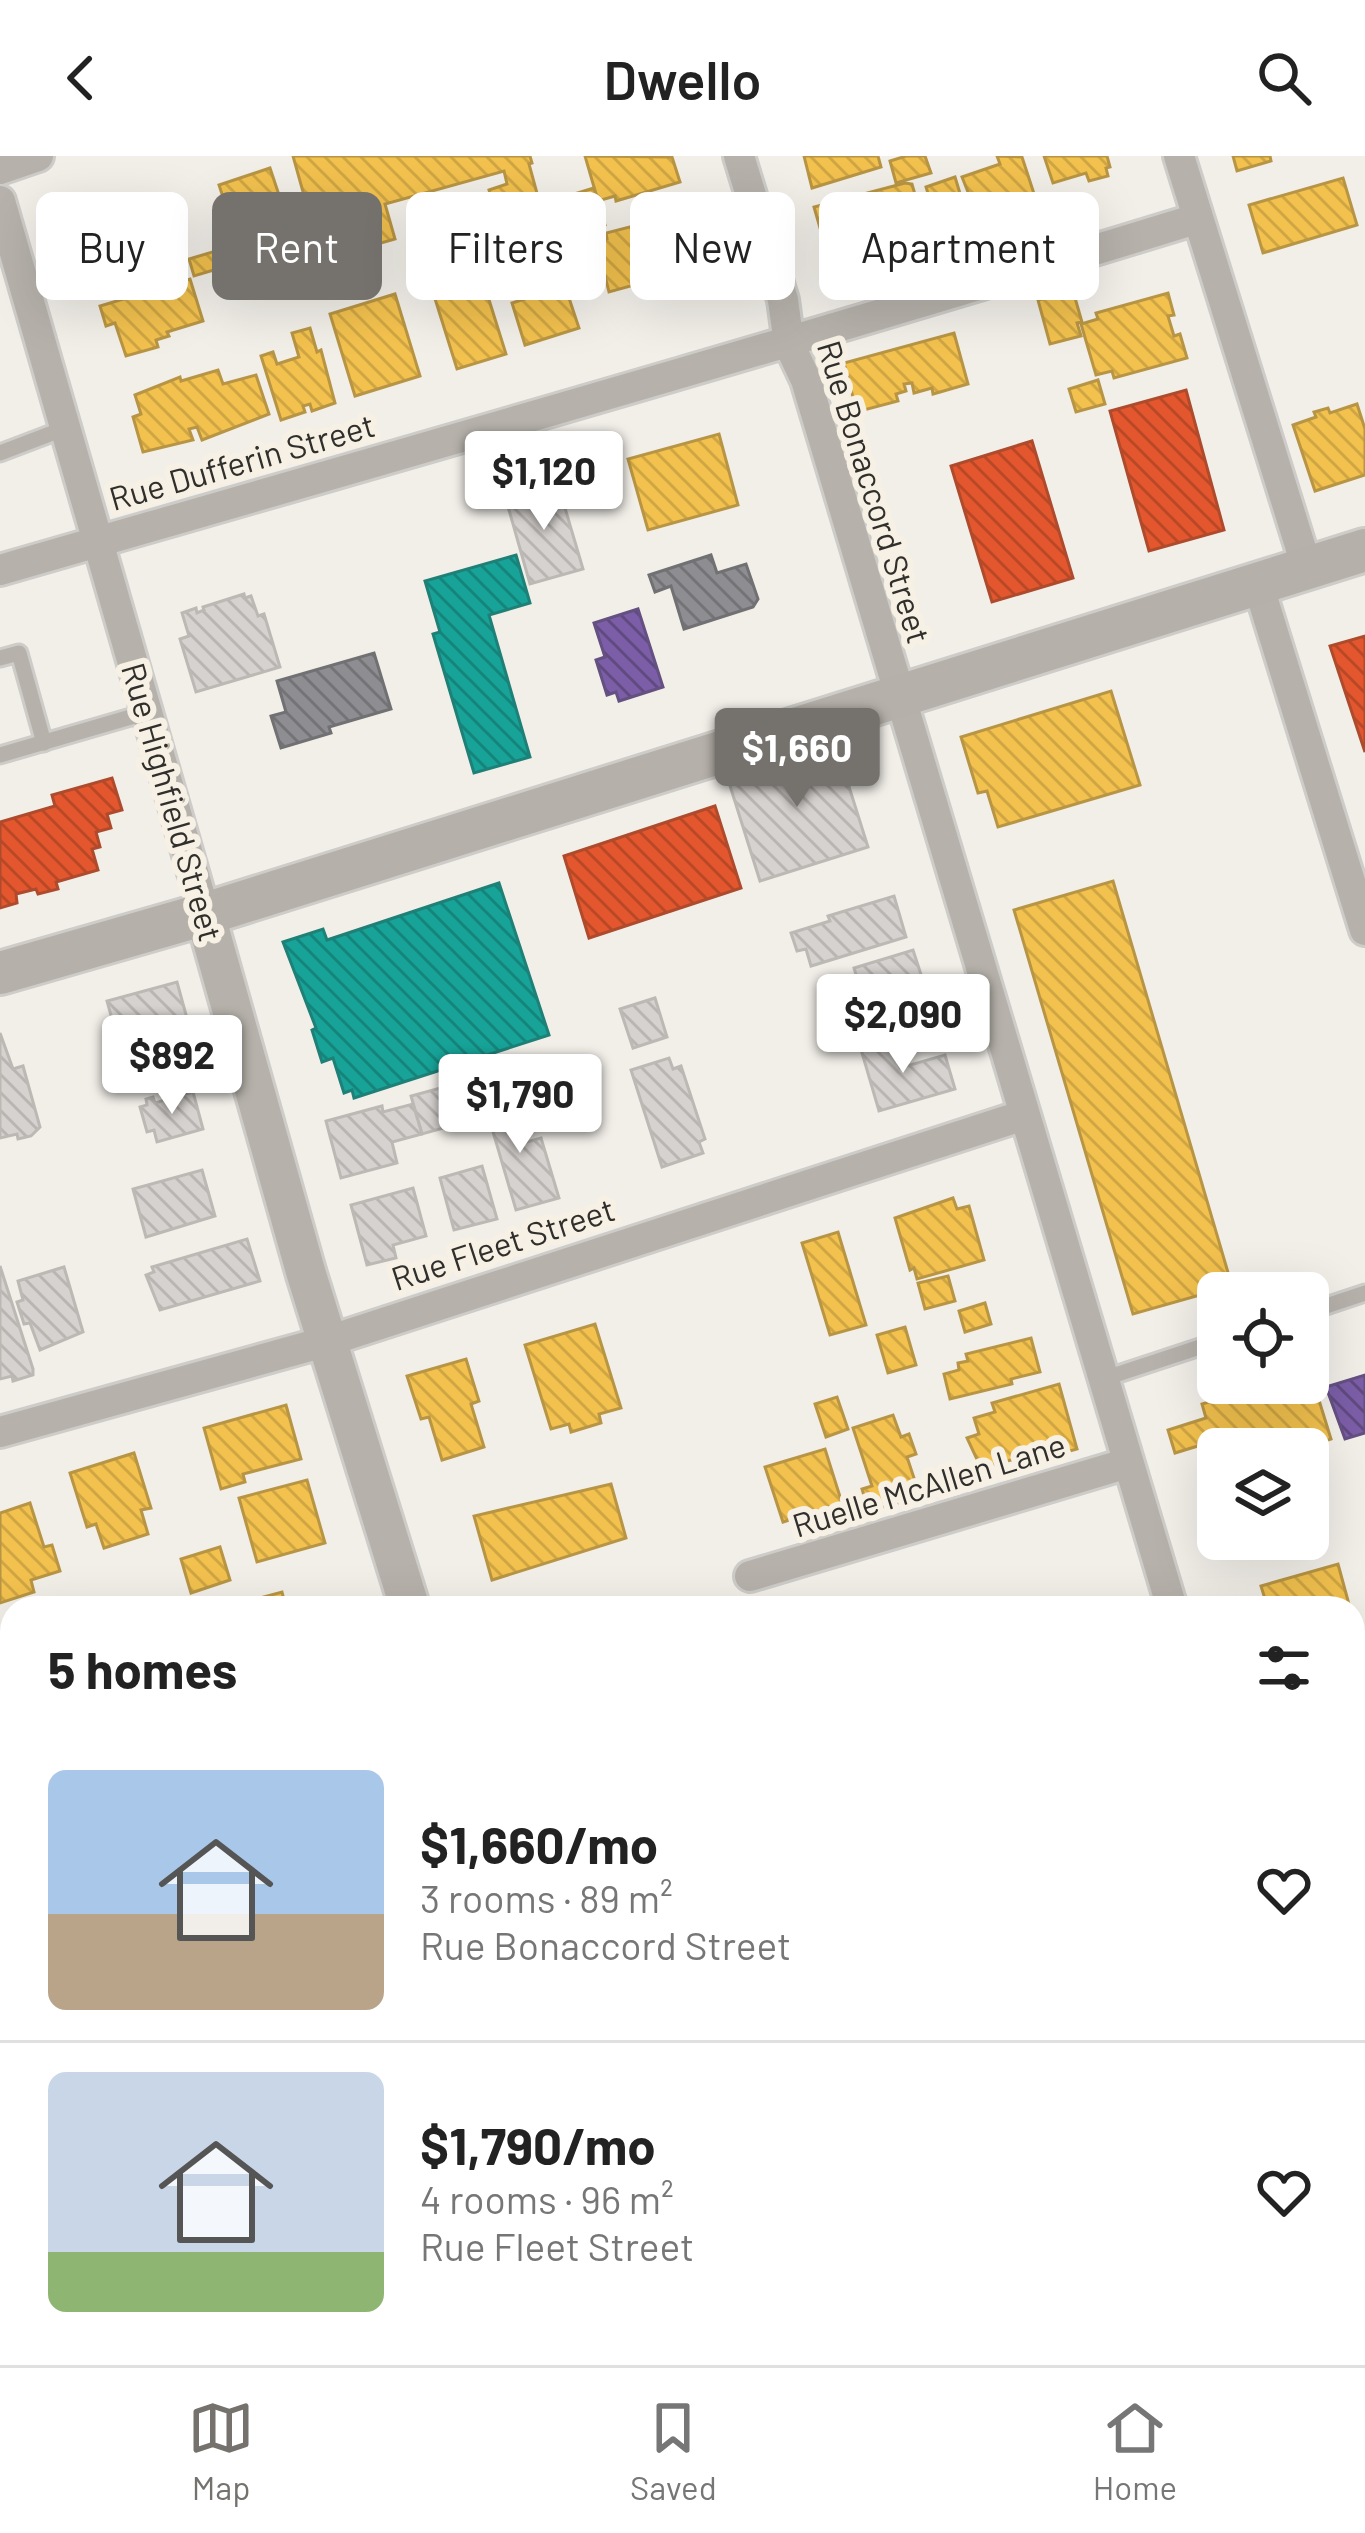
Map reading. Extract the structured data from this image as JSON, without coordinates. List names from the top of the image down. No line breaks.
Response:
{"streets":{"street":["Rue Dufferin Street","Rue Bonaccord Street","Rue Highfield Street","Rue Fleet Street","Ruelle McAllen Lane"]},"crossings":[["Rue Dufferin Street","Rue Bonaccord Street"],["Rue Dufferin Street","Rue Highfield Street"],["Rue Bonaccord Street","Rue Fleet Street"],["Rue Bonaccord Street","Ruelle McAllen Lane"],["Rue Highfield Street","Rue Fleet Street"]],"page":{"header":"Dwello","chip":["Buy","Rent","Filters","New","Apartment"],"price":["$1,120","$1,660","$2,090","$892","$1,790"],"heading":"5 homes","list":[{"name":"$1,660/mo","note":"3 rooms · 89 m² · Rue Bonaccord Street"},{"name":"$1,790/mo","note":"4 rooms · 96 m² · Rue Fleet Street"}],"tabs":["Map","Saved","Home"]}}
